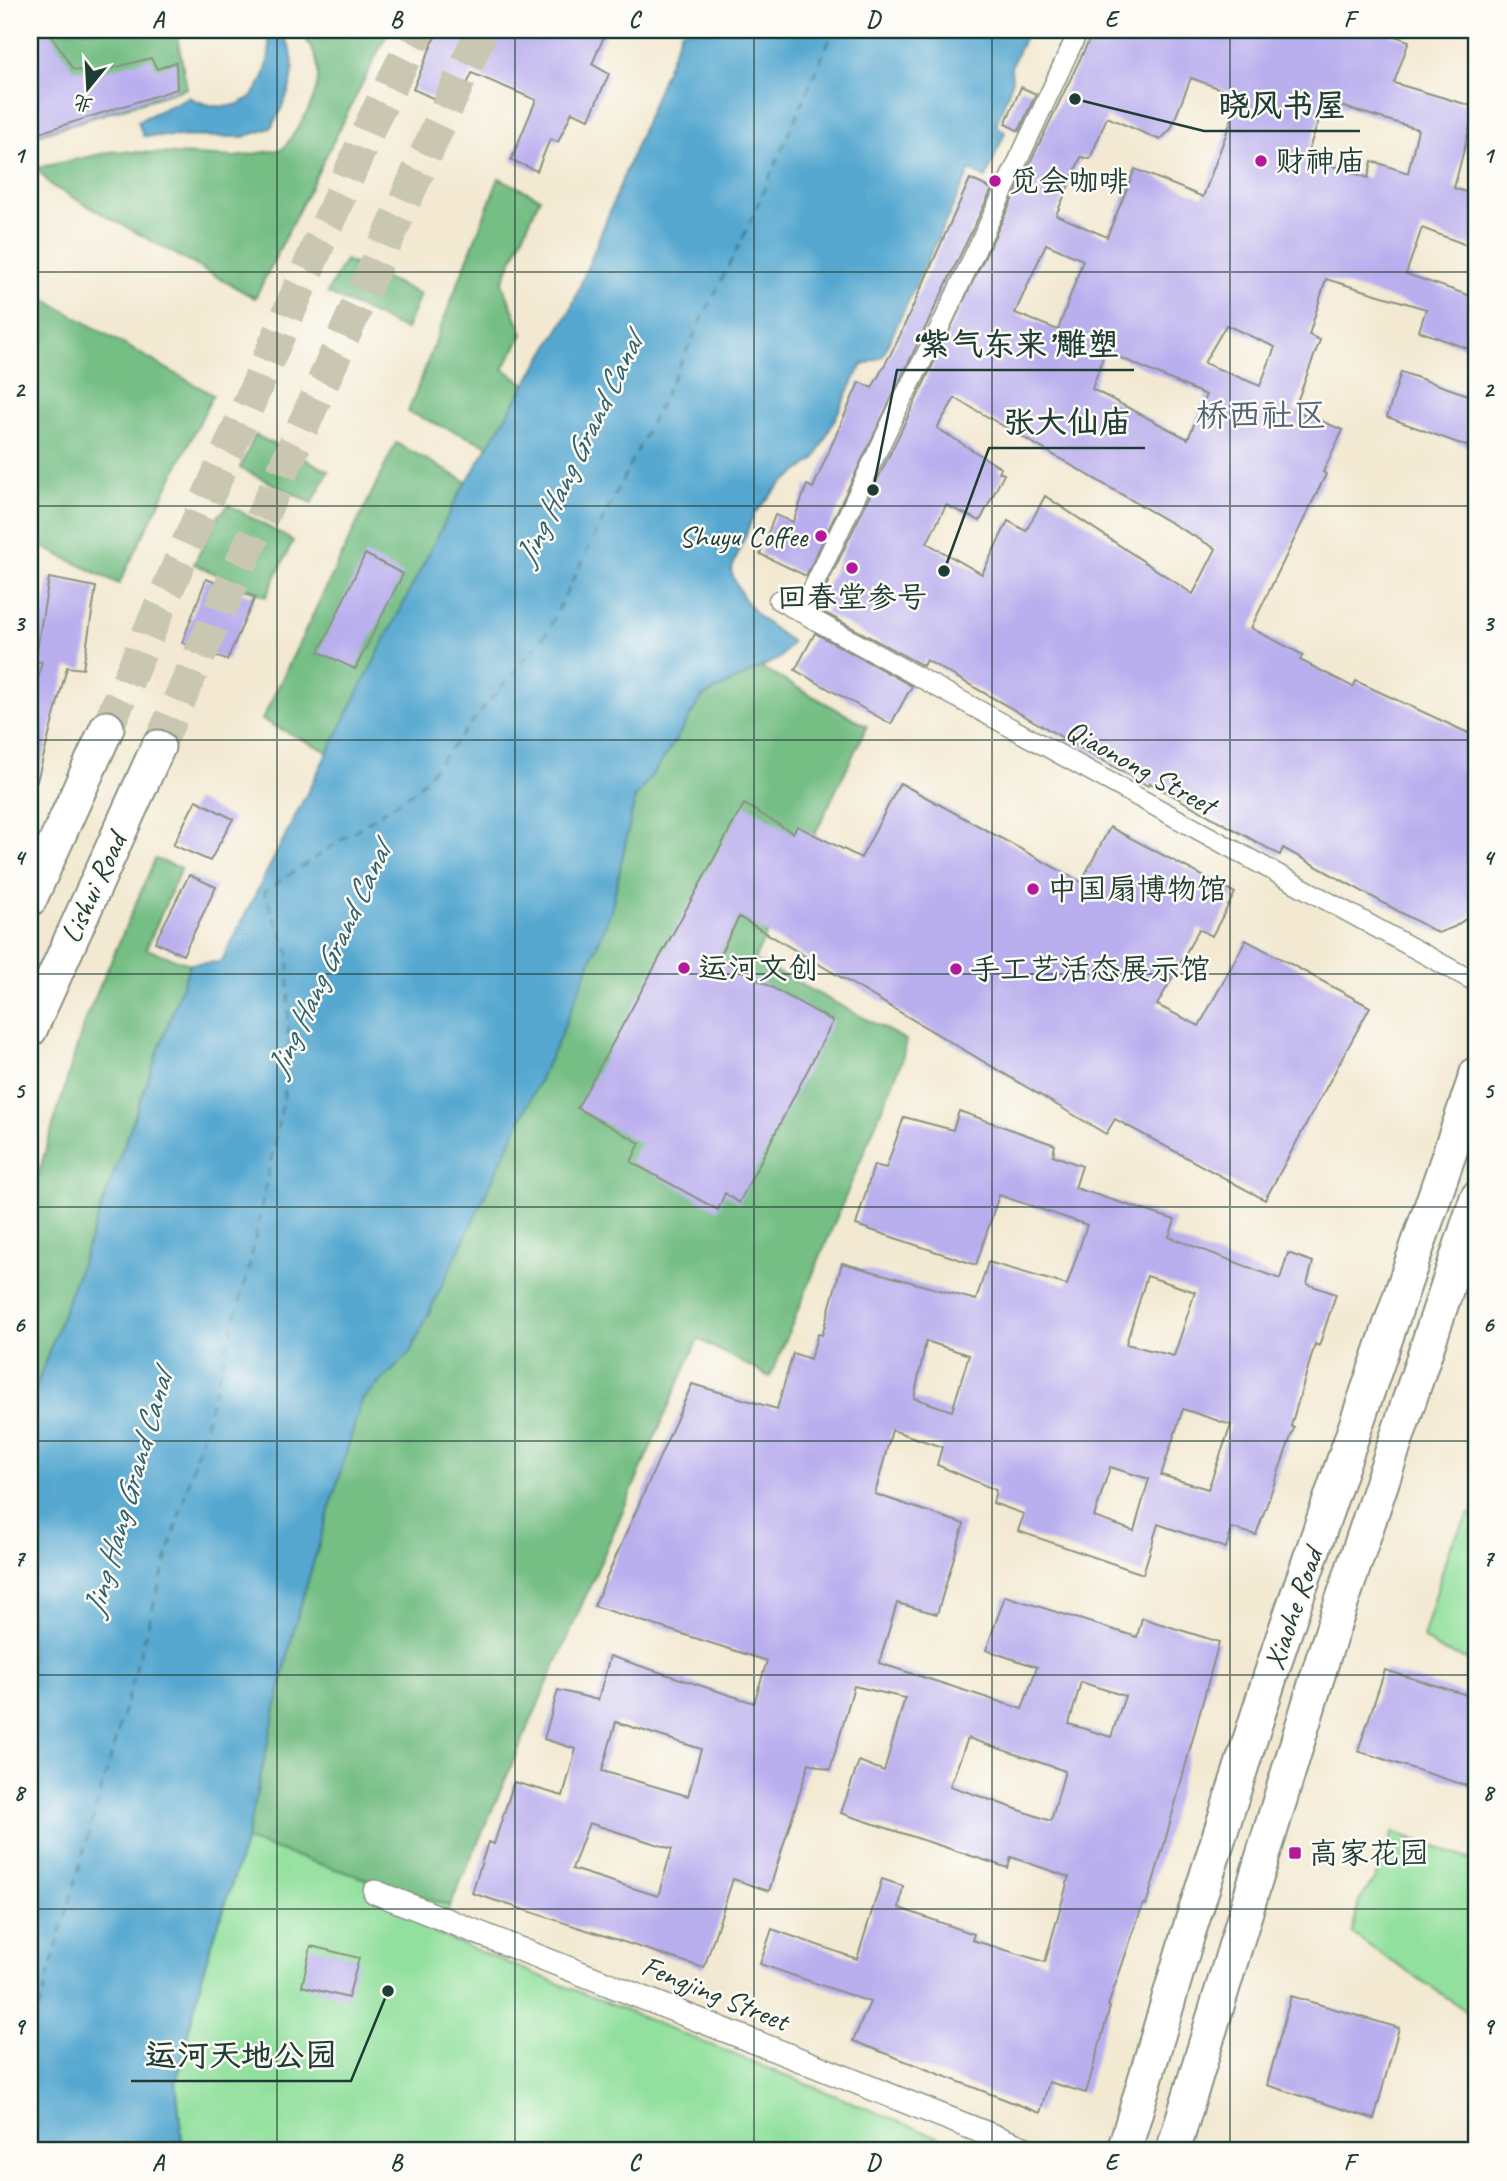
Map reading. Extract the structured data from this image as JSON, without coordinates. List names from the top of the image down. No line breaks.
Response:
{"streets":{"main road":["Lishui Road","Xiaohe Road"],"street":["Qiaonong Street","Fengjing Street"]},"districts":["桥西社区"],"water":["Jing Hang Grand Canal"],"places":{"other":["晓风书屋","财神庙","觅会咖啡","“紫气东来”雕塑","Shuyu Coffee","回春堂参号","张大仙庙","中国扇博物馆","运河文创","手工艺活态展示馆","运河天地公园"],"transit":["高家花园"]},"north":"bottom","grid":{"columns":["A","B","C","D","E","F"],"rows":["1","2","3","4","5","6","7","8","9"]}}
